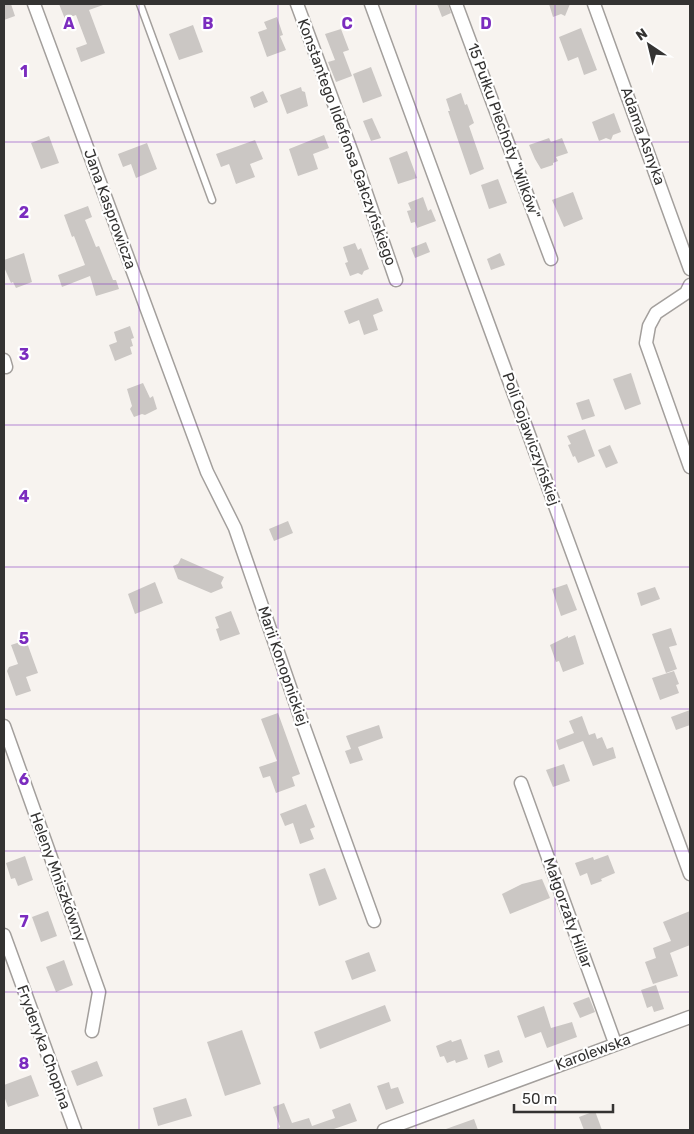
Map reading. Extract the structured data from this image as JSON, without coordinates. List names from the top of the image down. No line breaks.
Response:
{"streets":{"street":["15 Pułku Piechoty \"Wilków\"","Adama Asnyka","Konstantego Ildefonsa Gałczyńskiego","Jana Kasprowicza","Poli Gojawiczyńskiej","Marii Konopnickiej","Heleny Mniszkówny","Małgorzaty Hillar","Fryderyka Chopina","Karolewska"]},"crossings":[["Jana Kasprowicza","Marii Konopnickiej"],["Małgorzaty Hillar","Karolewska"]],"scale_bar":"50 m","north":"top left","grid":{"columns":["A","B","C","D"],"rows":["1","2","3","4","5","6","7","8"]}}
